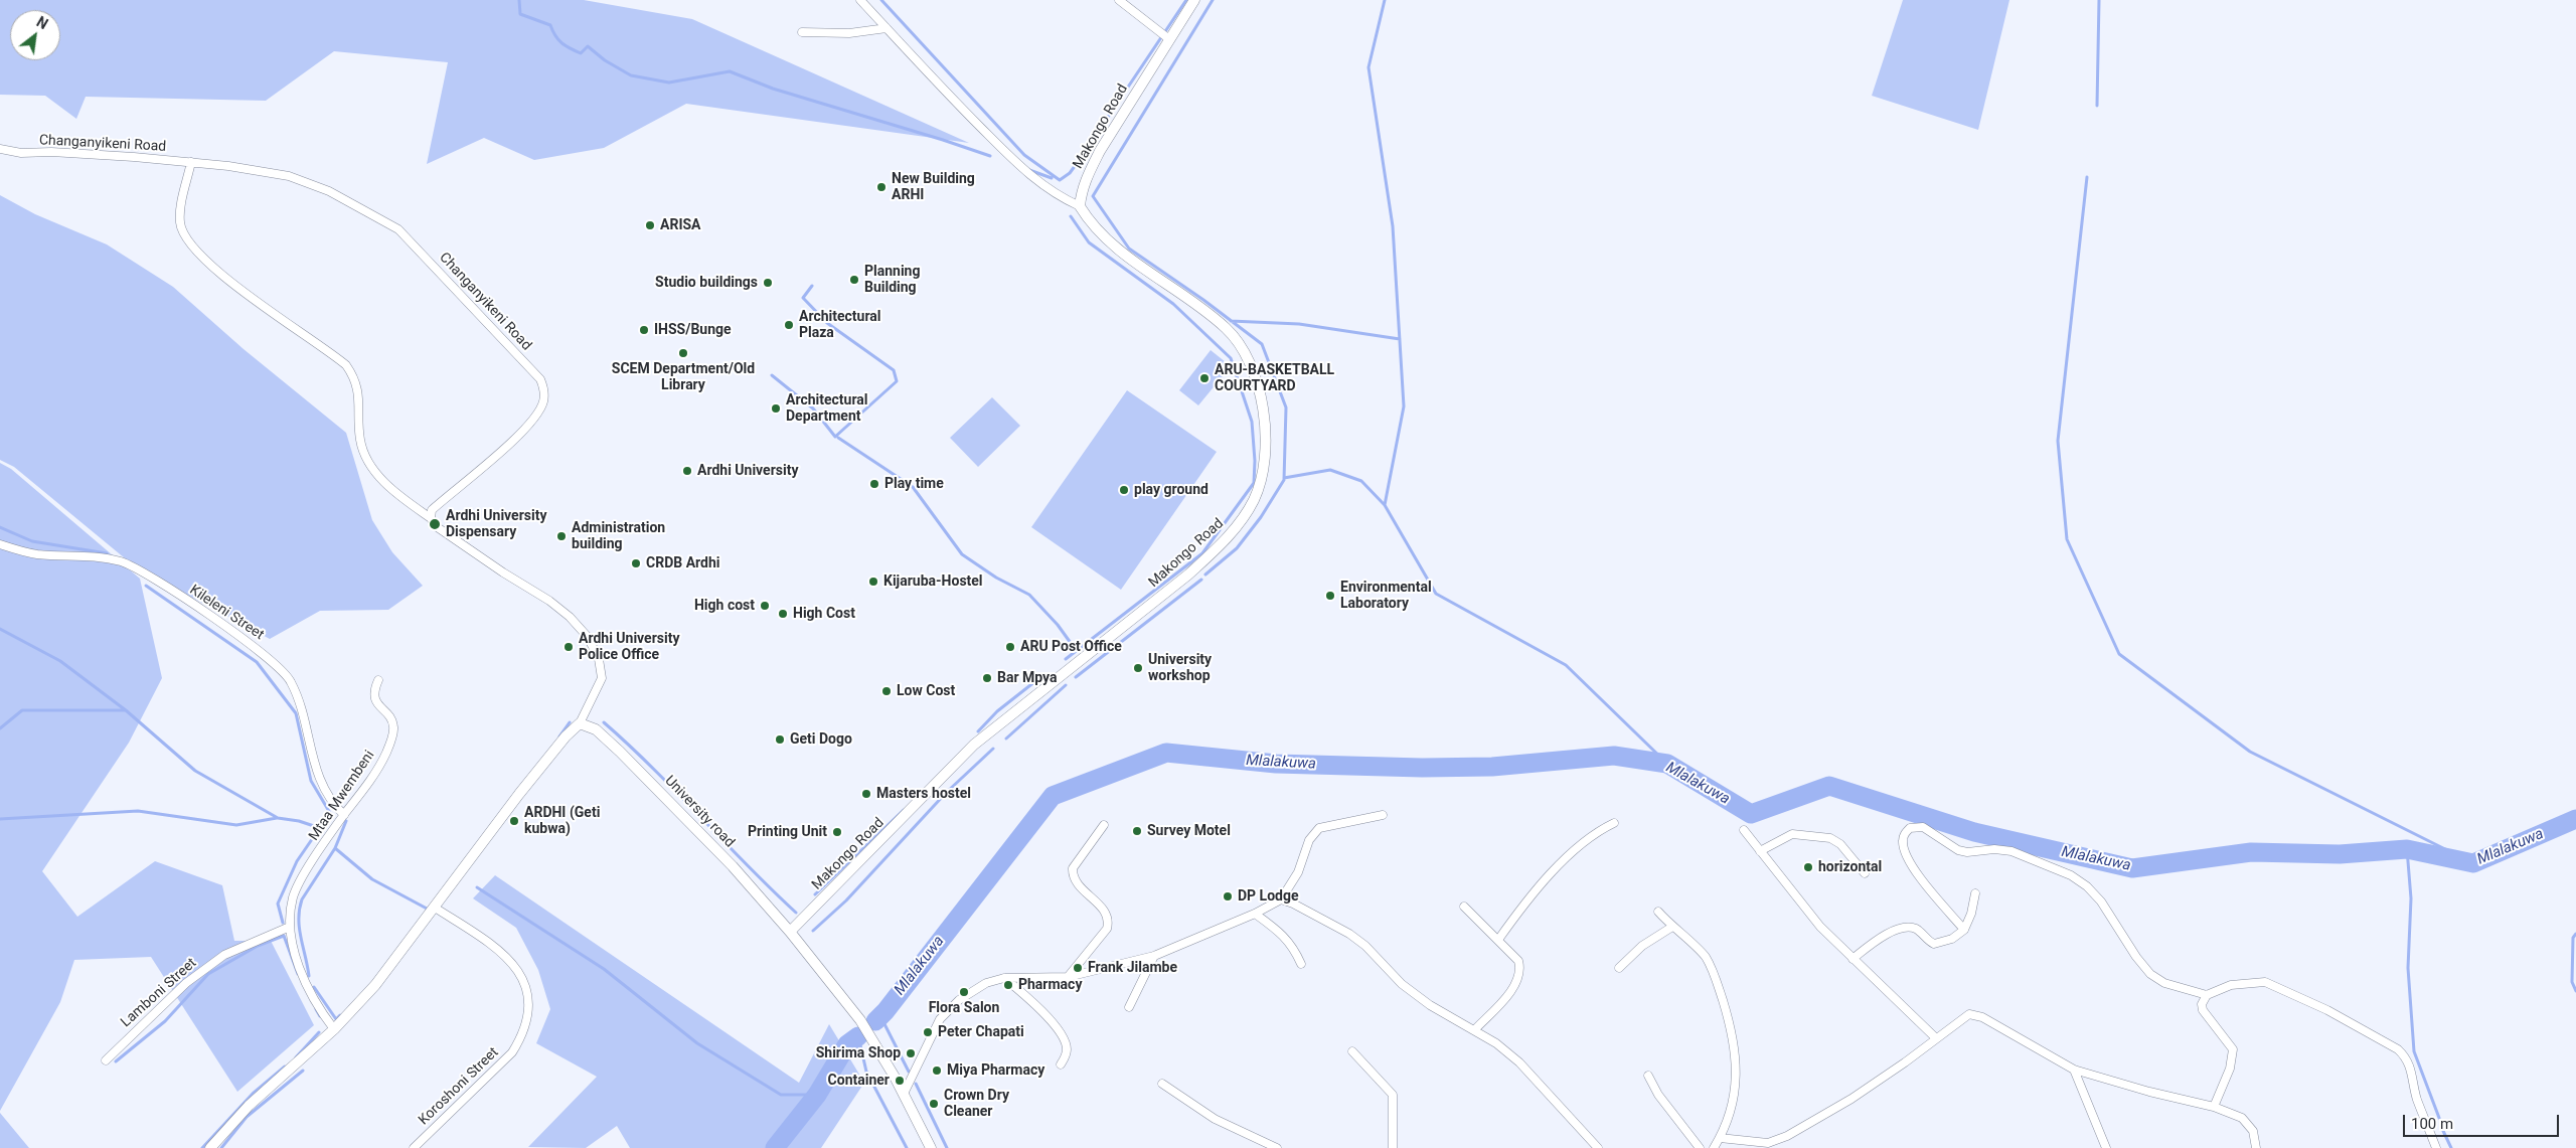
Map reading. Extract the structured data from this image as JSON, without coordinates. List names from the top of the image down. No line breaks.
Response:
{"streets":{"street":["Makongo Road","Changanyikeni Road","Kileleni Street","Mtaa Mwembeni","University road","Lamboni Street","Koroshoni Street"]},"crossings":[["Makongo Road","University road"],["Kileleni Street","Mtaa Mwembeni"],["Mtaa Mwembeni","Lamboni Street"]],"water":["Mlalakuwa"],"places":["New Building ARHI","ARISA","Planning Building","Studio buildings","Architectural Plaza","IHSS/Bunge","SCEM Department/Old Library","ARU-BASKETBALL COURTYARD","Architectural Department","Ardhi University","Play time","play ground","Ardhi University Dispensary","Administration building","CRDB Ardhi","Kijaruba-Hostel","Environmental Laboratory","High cost","High Cost","Ardhi University Police Office","ARU Post Office","University workshop","Bar Mpya","Low Cost","Geti Dogo","Masters hostel","ARDHI (Geti kubwa)","Survey Motel","Printing Unit","horizontal","DP Lodge","Frank Jilambe","Pharmacy","Flora Salon","Peter Chapati","Shirima Shop","Miya Pharmacy","Container","Crown Dry Cleaner"],"scale_bar":"100 m","north":"top right"}
